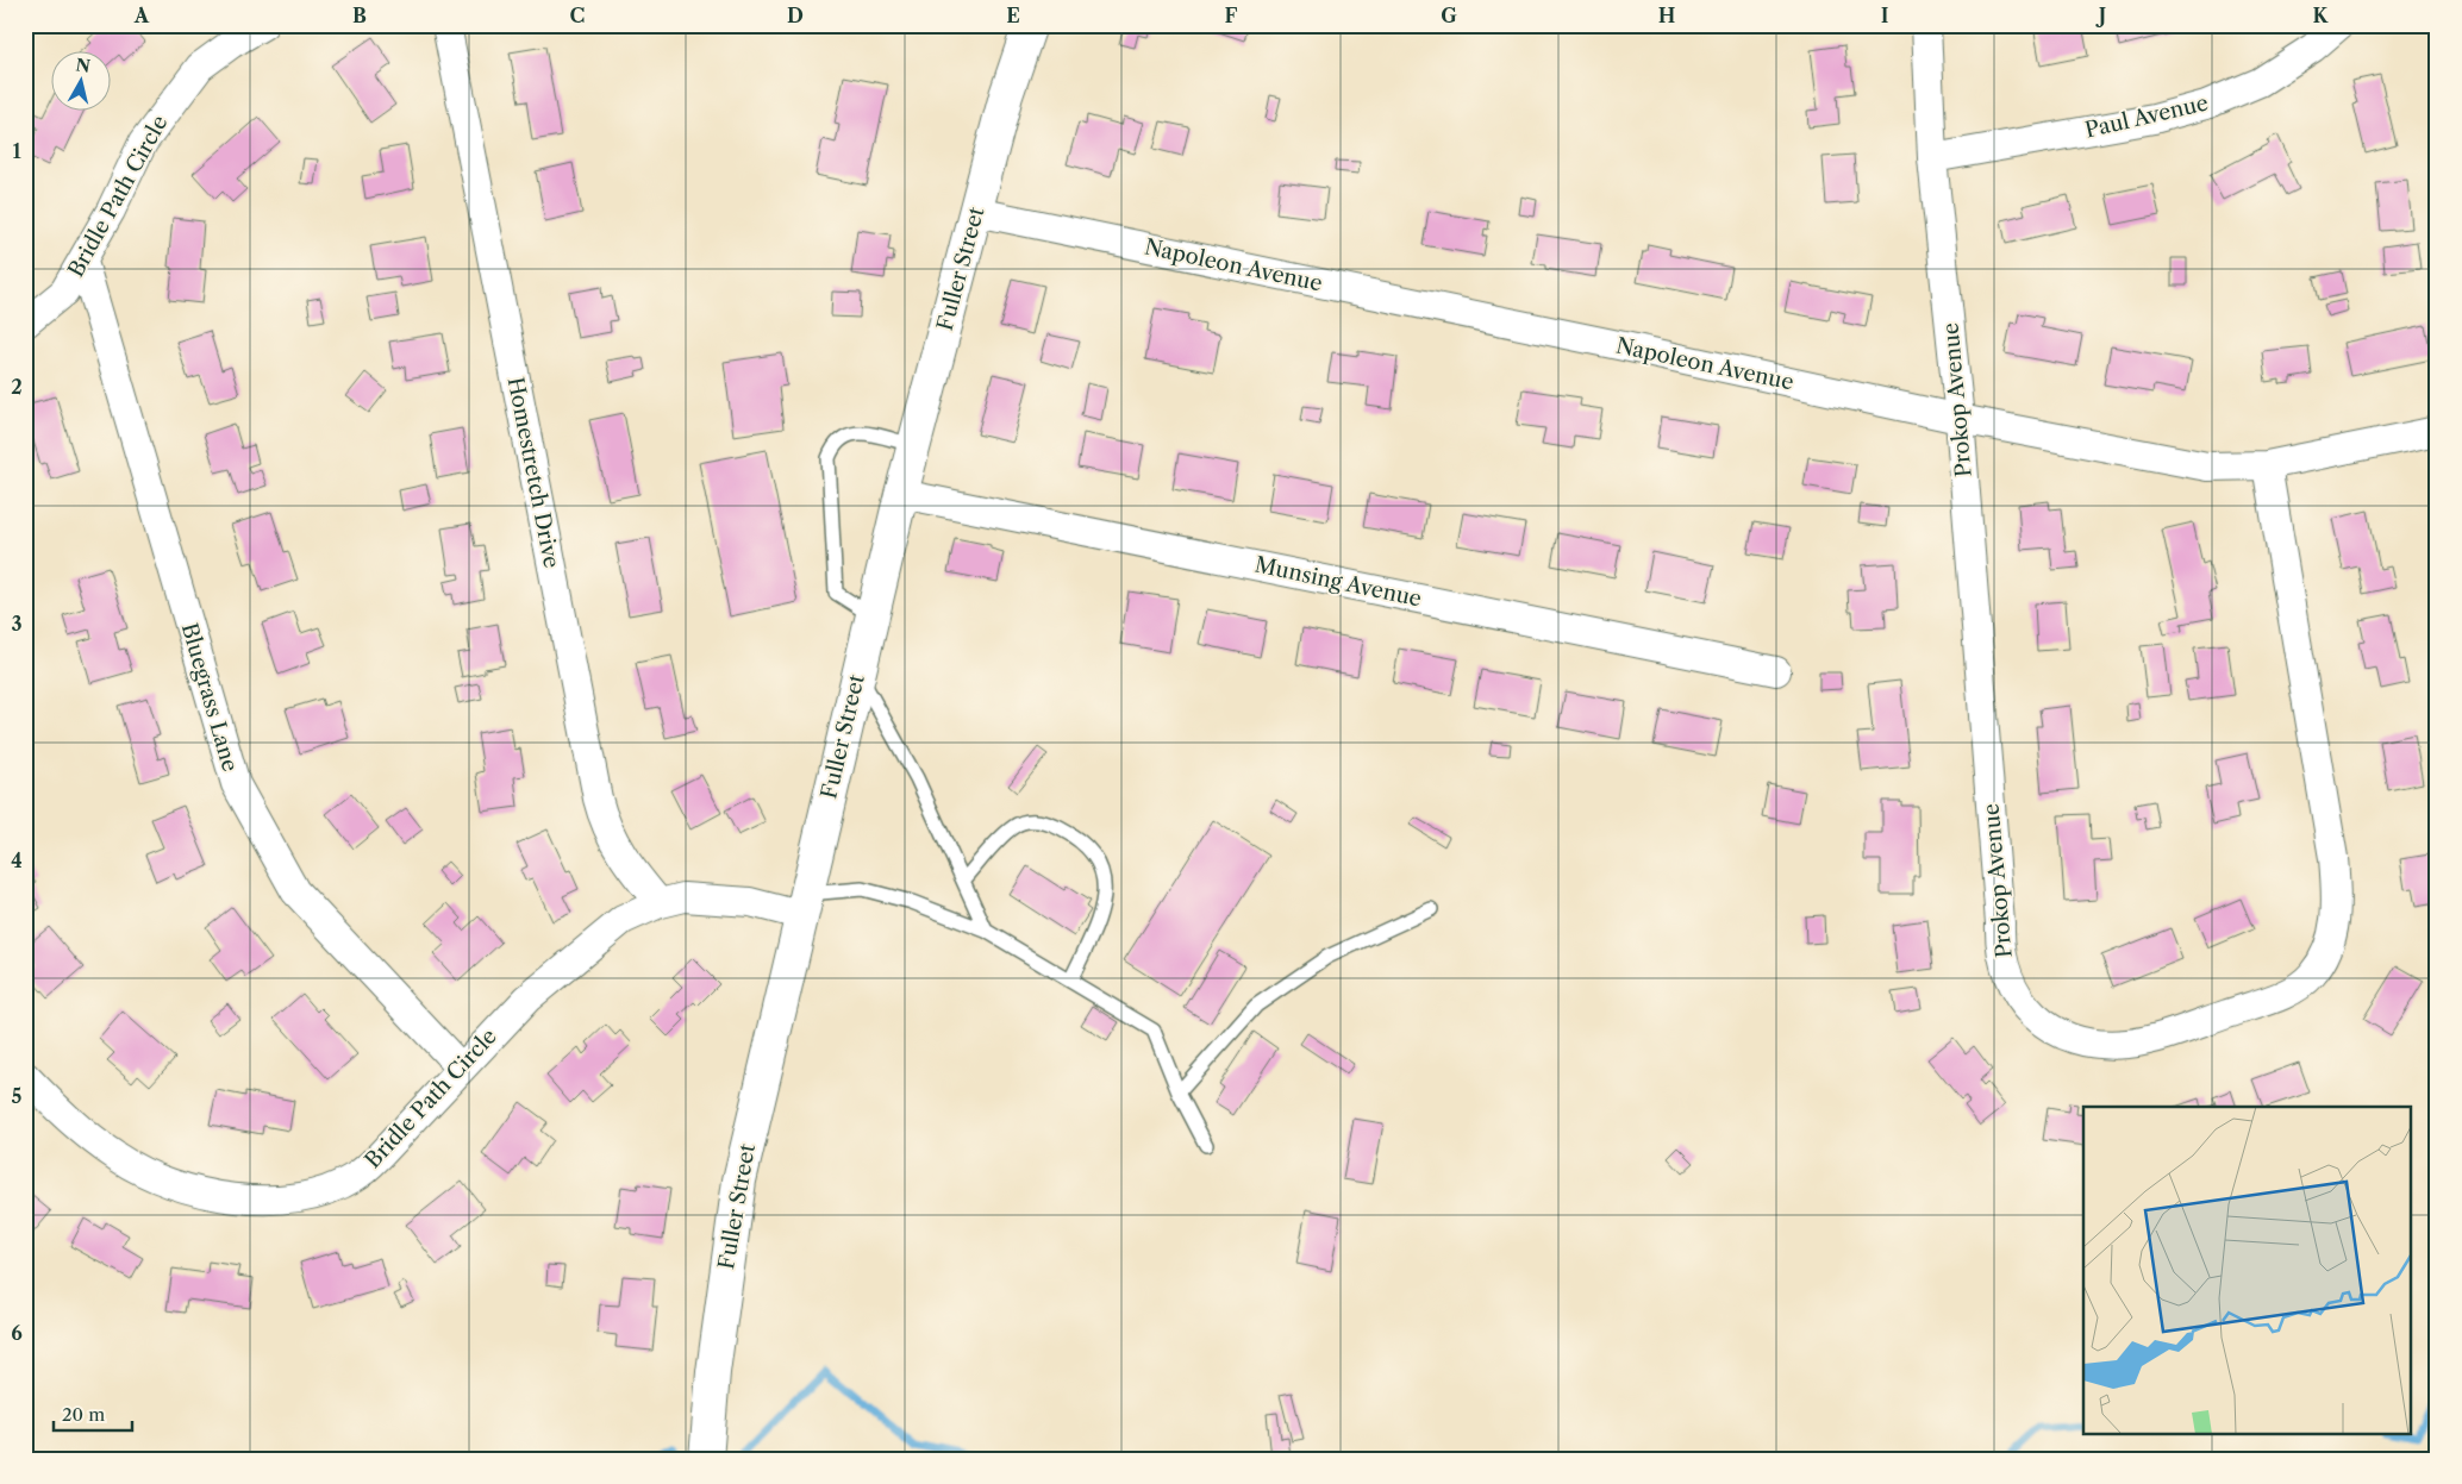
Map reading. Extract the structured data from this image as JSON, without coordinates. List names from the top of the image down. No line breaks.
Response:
{"streets":{"street":["Paul Avenue","Bridle Path Circle","Napoleon Avenue","Fuller Street","Prokop Avenue","Homestretch Drive","Munsing Avenue","Bluegrass Lane"]},"crossings":[["Paul Avenue","Prokop Avenue"],["Bridle Path Circle","Fuller Street"],["Bridle Path Circle","Homestretch Drive"],["Bridle Path Circle","Bluegrass Lane"],["Napoleon Avenue","Fuller Street"],["Napoleon Avenue","Prokop Avenue"],["Fuller Street","Munsing Avenue"]],"scale_bar":"20 m","north":"top","grid":{"columns":["A","B","C","D","E","F","G","H","I","J","K"],"rows":["1","2","3","4","5","6"]}}
